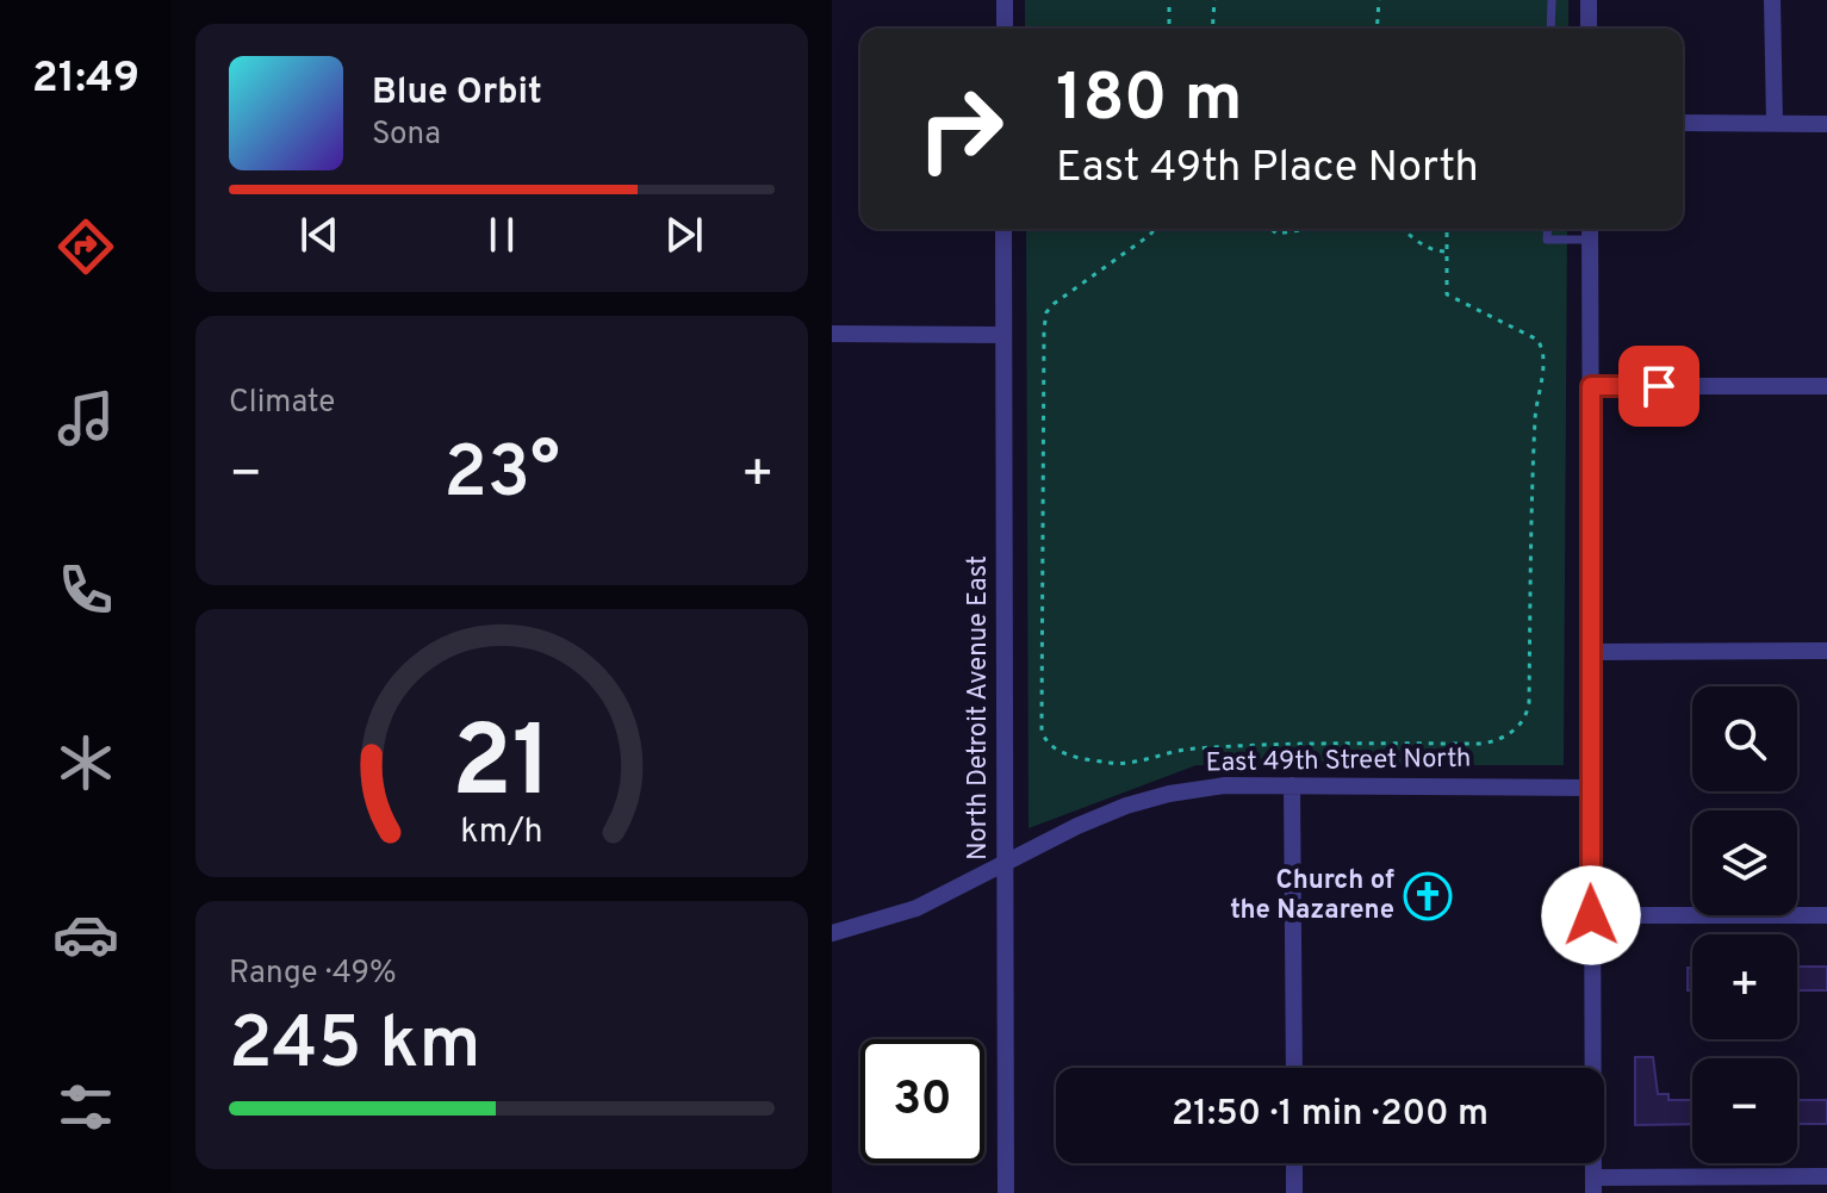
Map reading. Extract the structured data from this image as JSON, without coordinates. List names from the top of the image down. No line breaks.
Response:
{"streets":{"street":["North Detroit Avenue East","East 49th Street North"]},"crossings":[["North Detroit Avenue East","East 49th Street North"]],"places":{"church":["Church of the Nazarene"]},"page":{"tabs":"21:49","turn":["180 m","East 49th Place North"],"song":["Blue Orbit","Sona"],"tile":["Climate",["Range · 49%","245 km"]],"heat":["−","23°","+"],"map_buttons":["+","−"],"limit":"30","trip":"21:50 · 1 min · 200 m","gauge":["21","km/h"]}}
